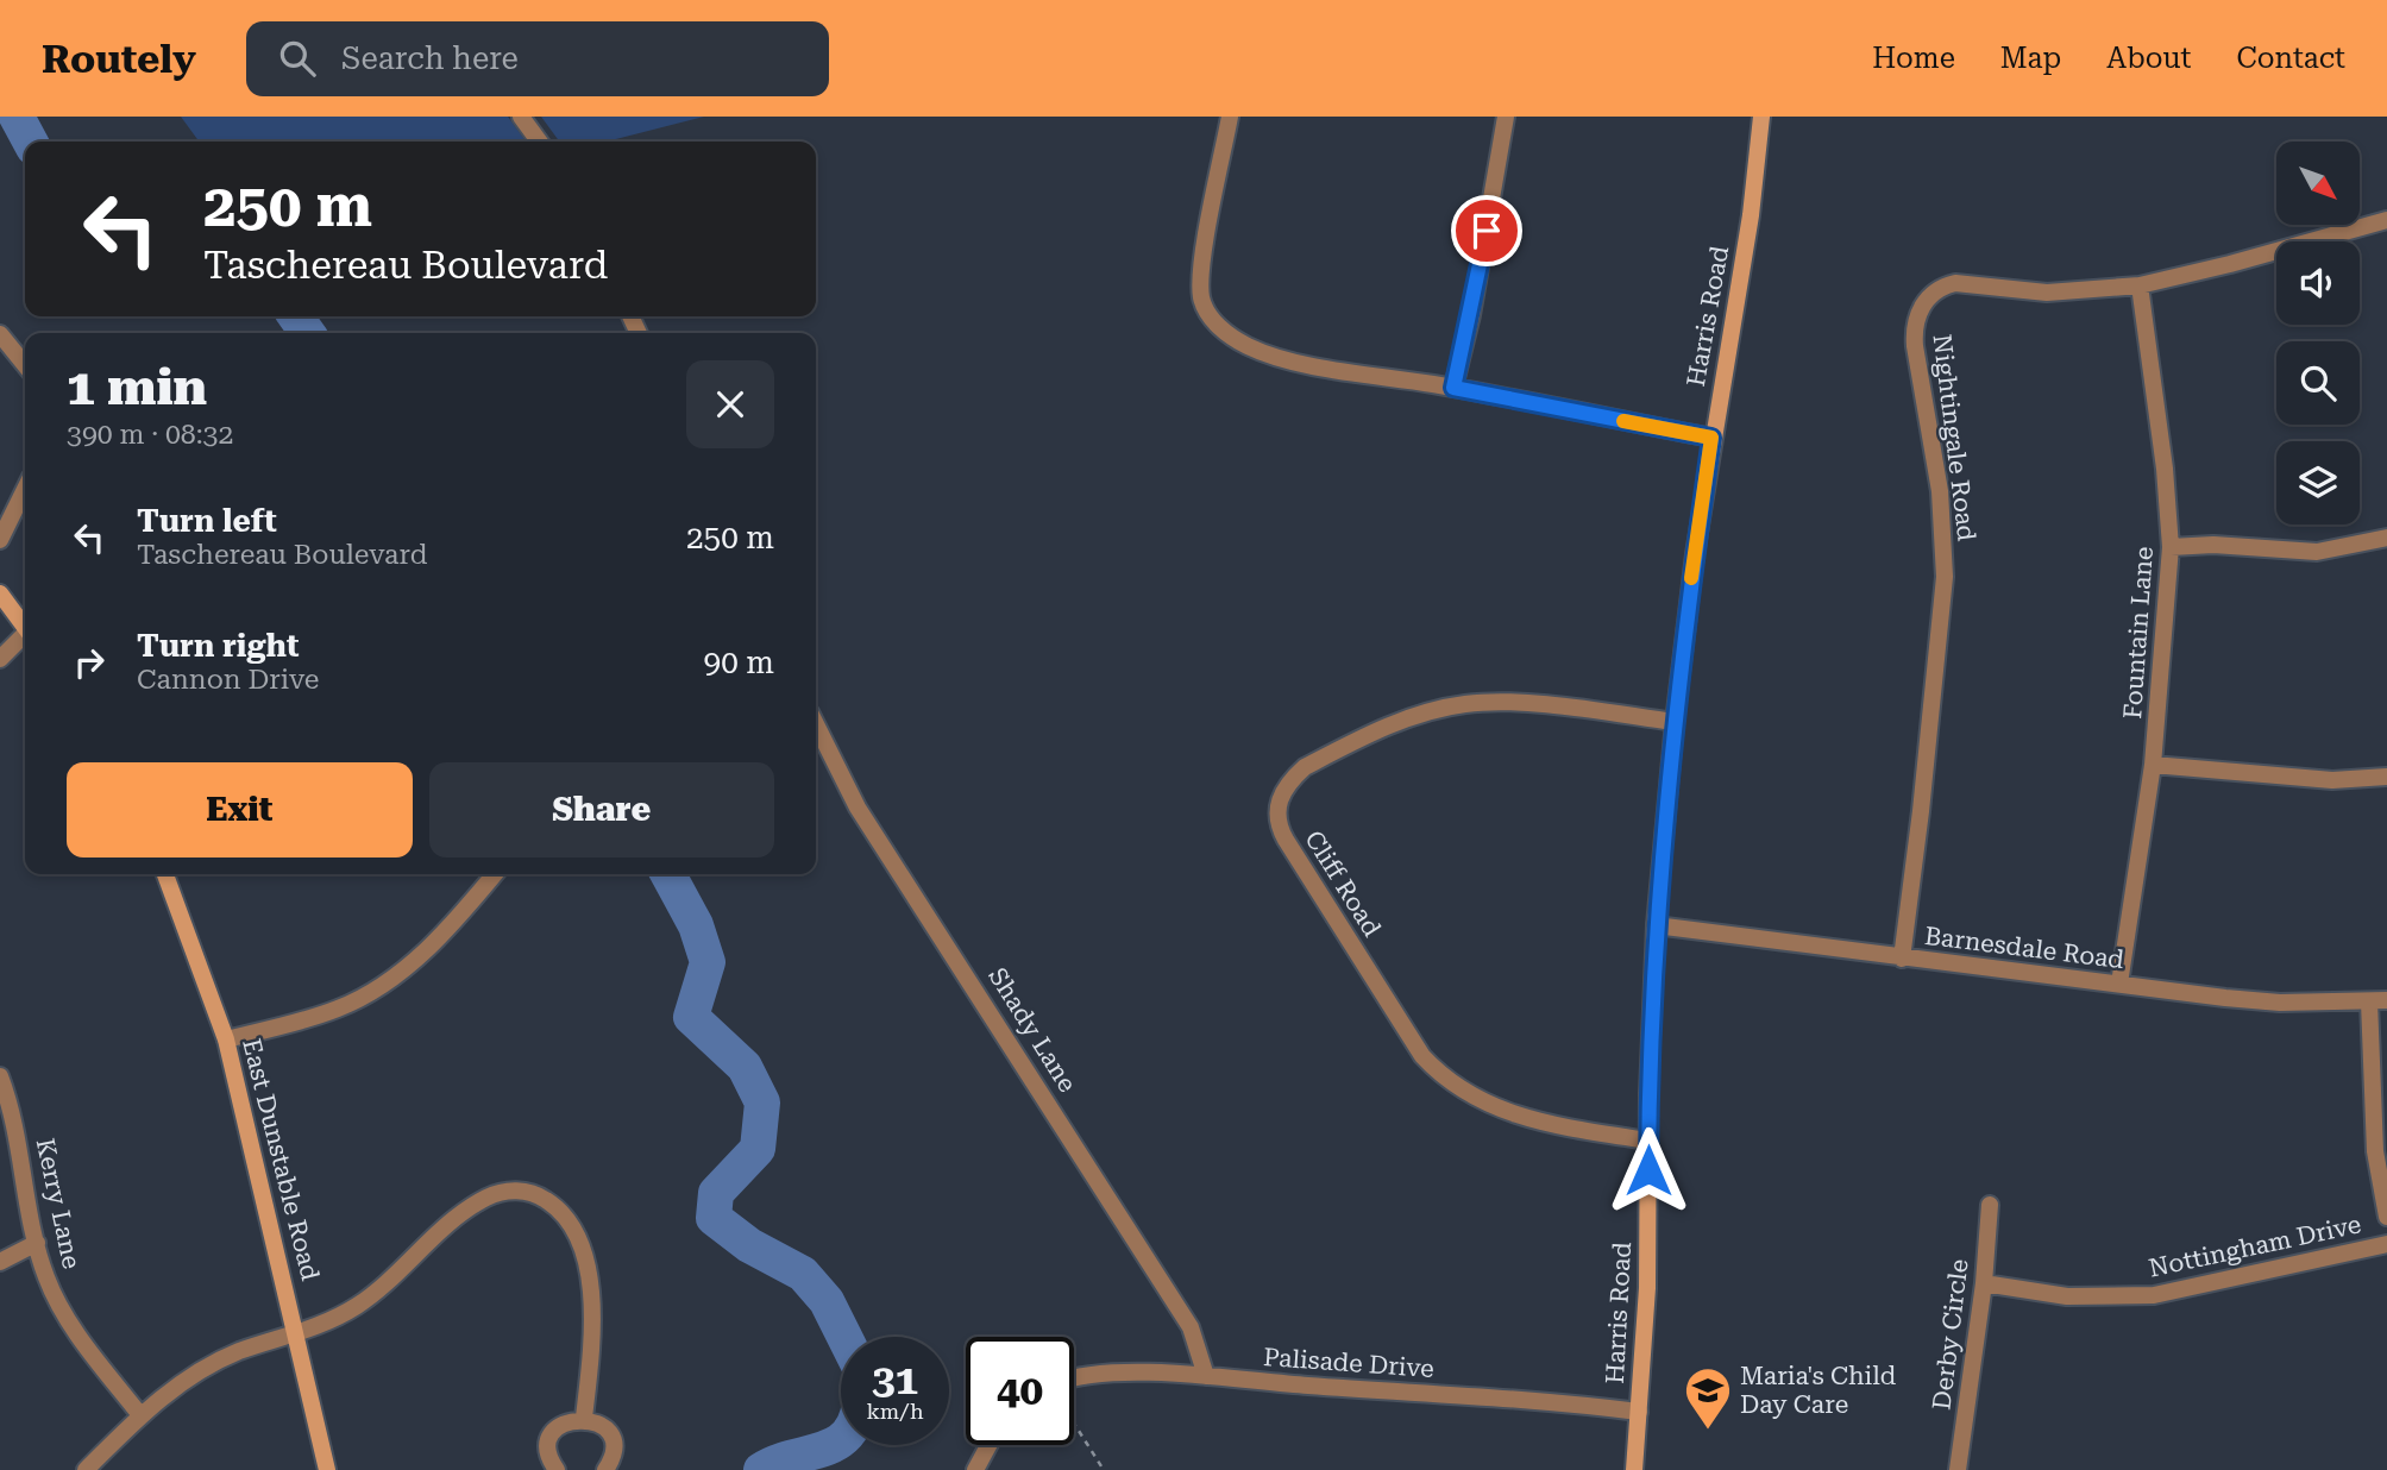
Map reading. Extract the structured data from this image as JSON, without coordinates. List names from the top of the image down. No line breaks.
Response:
{"streets":{"street":["Harris Road","Nightingale Road","Fountain Lane","Cliff Road","Barnesdale Road","Shady Lane","East Dunstable Road","Kerry Lane","Nottingham Drive","Derby Circle","Palisade Drive"]},"crossings":[["Harris Road","Cliff Road"],["Harris Road","Barnesdale Road"],["Harris Road","Palisade Drive"],["Nightingale Road","Fountain Lane"],["Nightingale Road","Barnesdale Road"],["Fountain Lane","Barnesdale Road"],["Shady Lane","Palisade Drive"],["Nottingham Drive","Derby Circle"]],"places":{"school or university":["Maria's Child Day Care"]},"north":"bottom right","page":{"header":"Routely","search":"Search here","nav":["Home","Map","About","Contact"],"turn":["250 m","Taschereau Boulevard"],"heading":["1 min","390 m · 08:32"],"list":[{"name":"Turn left","note":"Taschereau Boulevard","value":"250 m"},{"name":"Turn right","note":"Cannon Drive","value":"90 m"}],"buttons":["Exit","Share"],"speed":"31 km/h","limit":"40"}}
